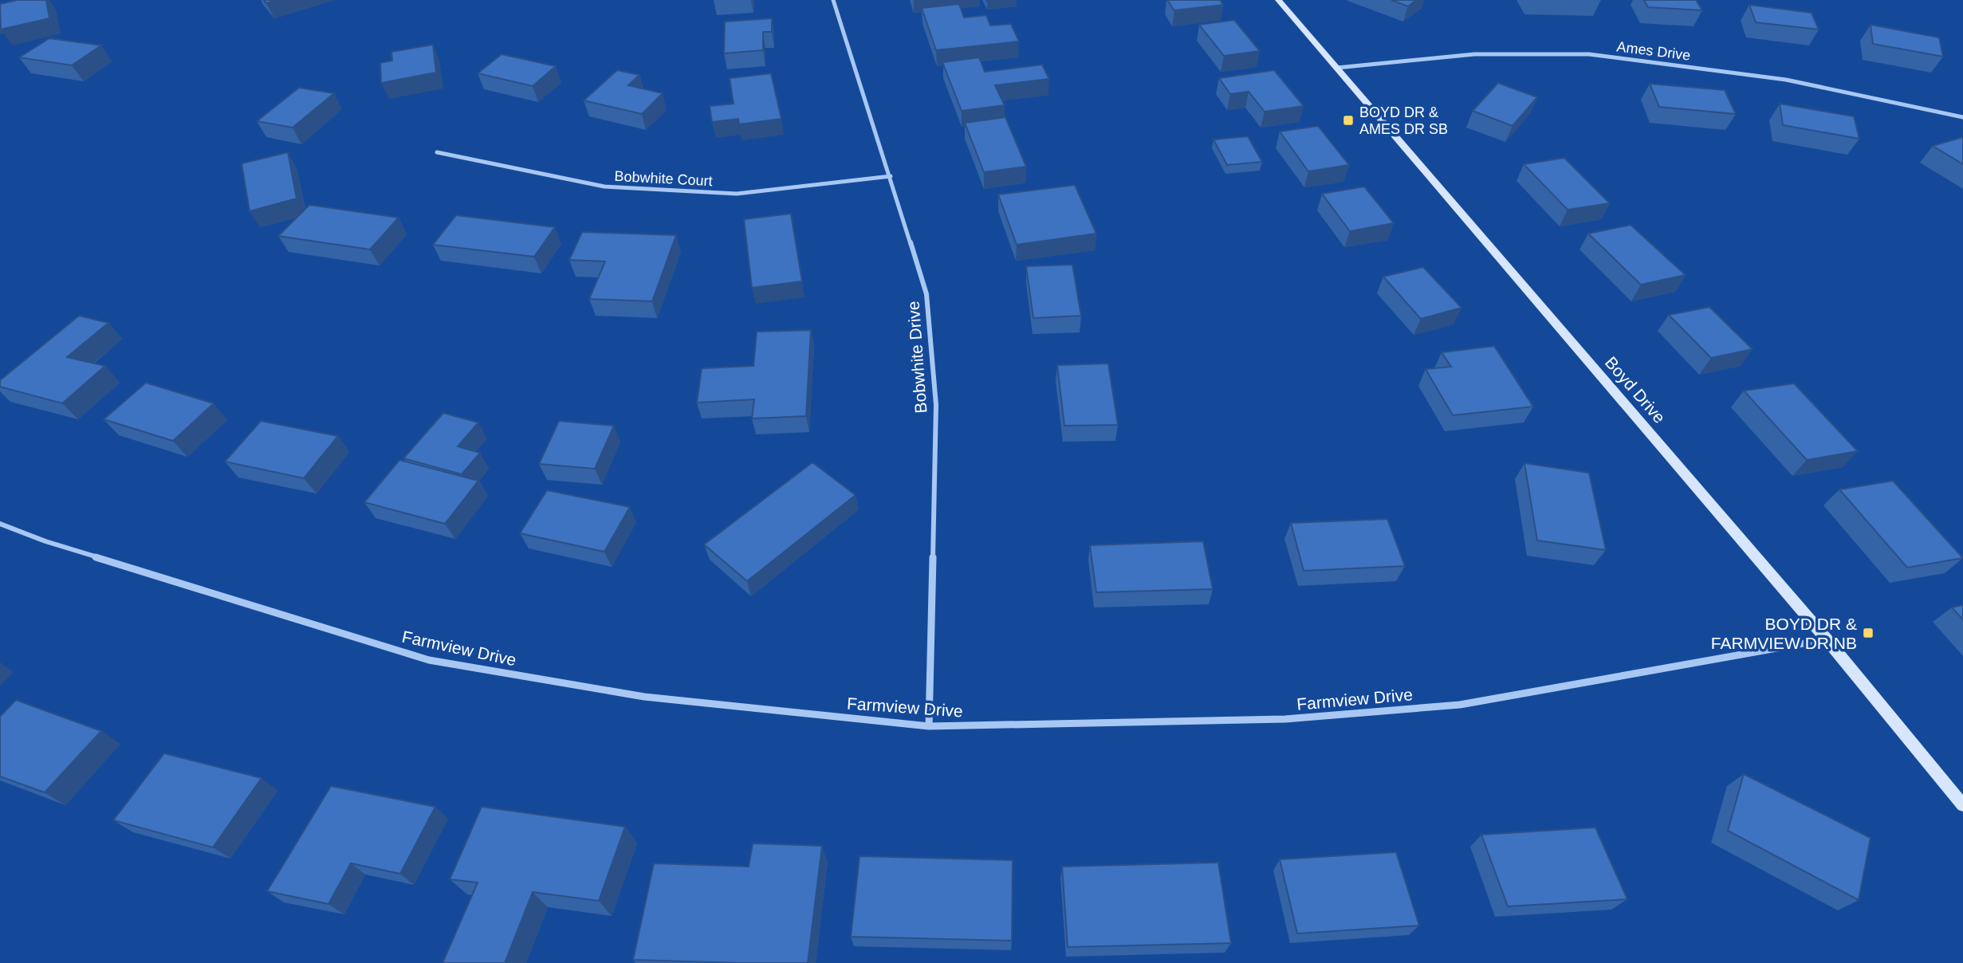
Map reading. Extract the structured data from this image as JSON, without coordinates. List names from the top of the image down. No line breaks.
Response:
{"streets":{"street":["Ames Drive","Bobwhite Court","Bobwhite Drive","Boyd Drive","Farmview Drive"]},"crossings":[["Ames Drive","Boyd Drive"],["Bobwhite Court","Bobwhite Drive"],["Bobwhite Drive","Farmview Drive"],["Boyd Drive","Farmview Drive"]],"places":{"transit":["BOYD DR & AMES DR SB","BOYD DR & FARMVIEW DR NB"]}}
